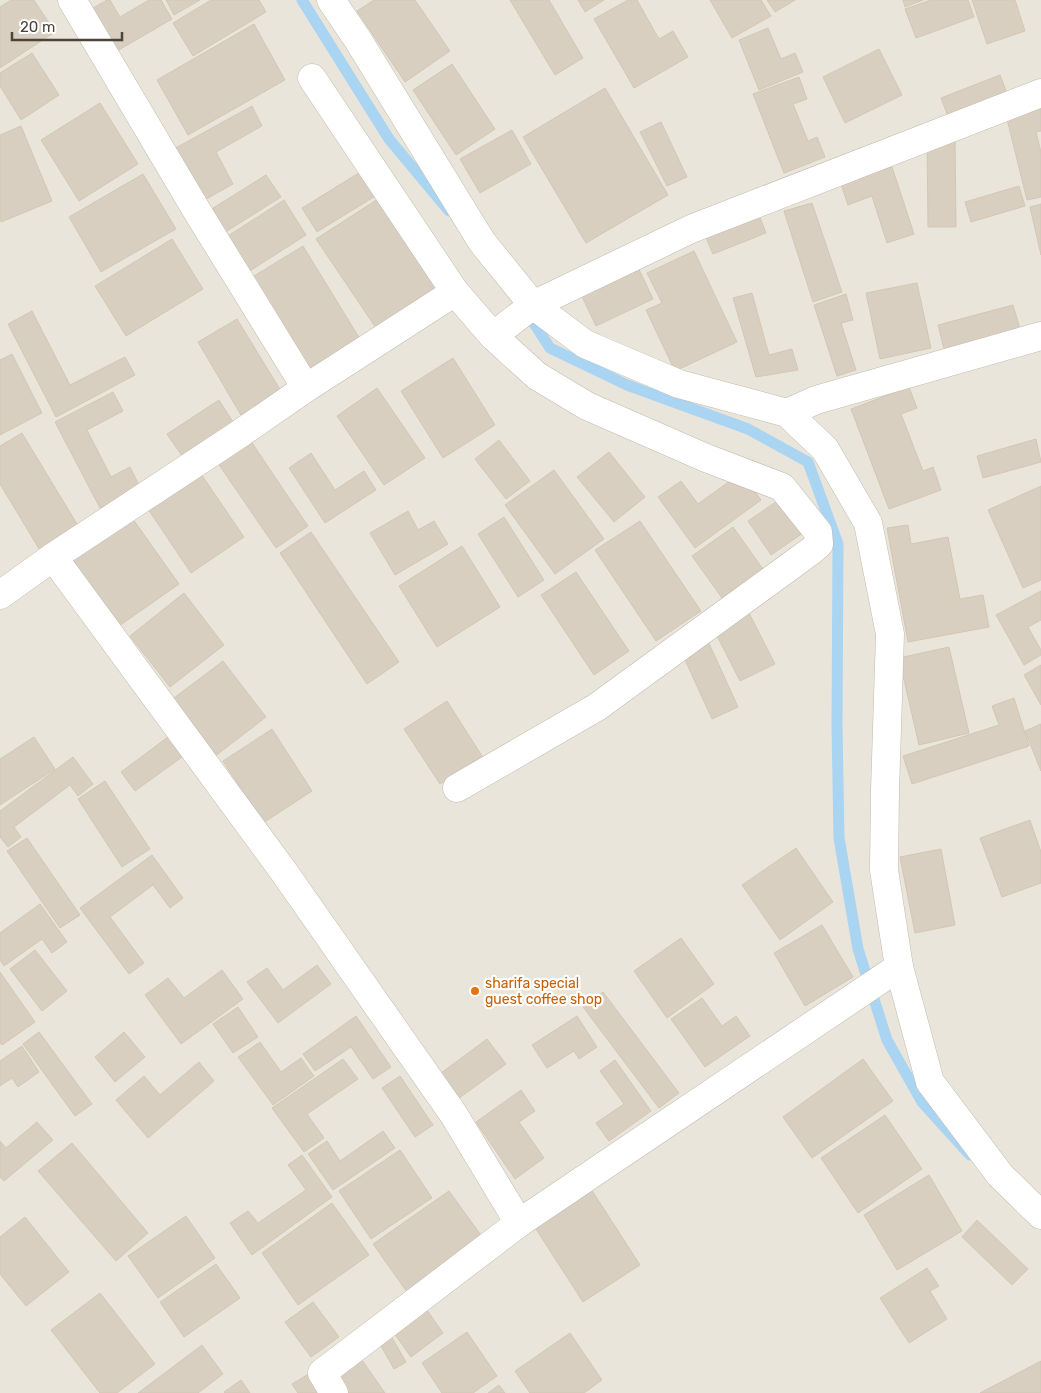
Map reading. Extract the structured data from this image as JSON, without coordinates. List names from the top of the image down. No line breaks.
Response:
{"places":["sharifa special guest coffee shop"],"scale_bar":"20 m"}
